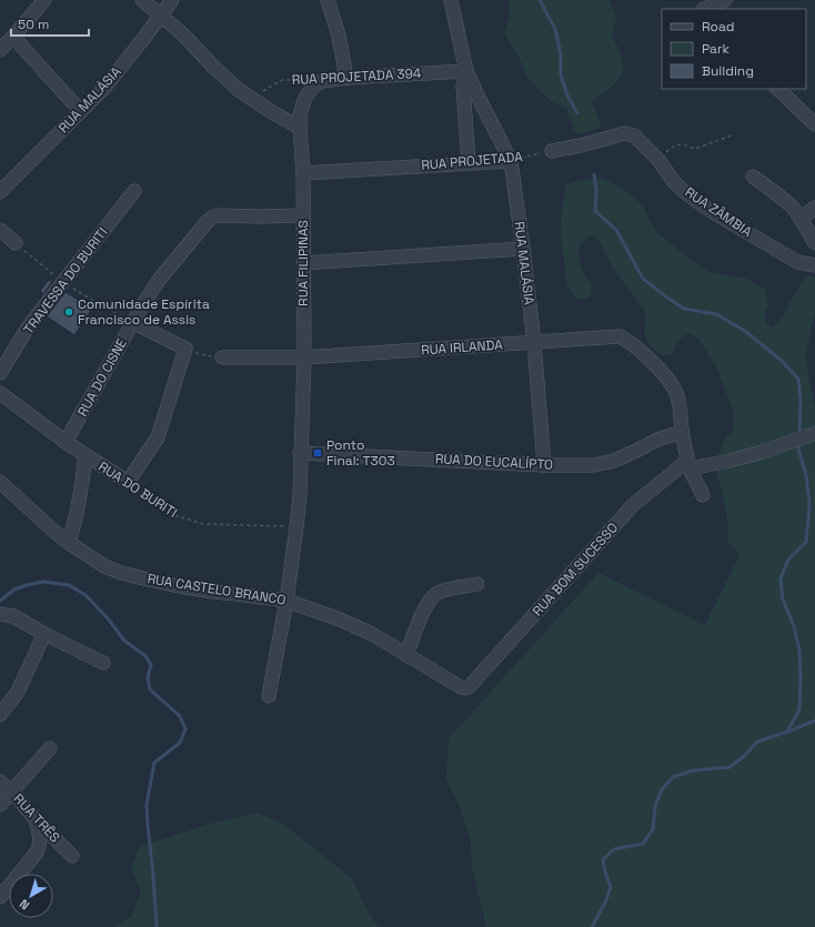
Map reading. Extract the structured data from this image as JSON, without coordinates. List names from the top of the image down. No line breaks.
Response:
{"streets":{"street":["RUA PROJETADA 394","RUA MALÁSIA","RUA PROJETADA","RUA ZÂMBIA","RUA FILIPINAS","TRAVESSA DO BURITI","RUA IRLANDA","RUA DO CISNE","RUA DO EUCALÍPTO","RUA DO BURITI","RUA BOM SUCESSO","RUA CASTELO BRANCO","RUA TRÊS"]},"crossings":[["RUA PROJETADA 394","RUA MALÁSIA"],["RUA PROJETADA 394","RUA FILIPINAS"],["RUA MALÁSIA","RUA PROJETADA"],["RUA MALÁSIA","RUA IRLANDA"],["RUA MALÁSIA","RUA DO EUCALÍPTO"],["RUA PROJETADA","RUA ZÂMBIA"],["RUA PROJETADA","RUA FILIPINAS"],["RUA FILIPINAS","RUA IRLANDA"],["RUA FILIPINAS","RUA DO CISNE"],["RUA FILIPINAS","RUA DO EUCALÍPTO"],["RUA FILIPINAS","RUA DO BURITI"],["RUA FILIPINAS","RUA CASTELO BRANCO"],["RUA IRLANDA","RUA DO EUCALÍPTO"],["RUA DO CISNE","RUA DO BURITI"],["RUA BOM SUCESSO","RUA CASTELO BRANCO"]],"places":{"other":["Comunidade Espírita Francisco de Assis"],"transit":["Ponto Final: T303"]},"legend":["Road","Park","Building"],"scale_bar":"50 m","north":"bottom left"}
